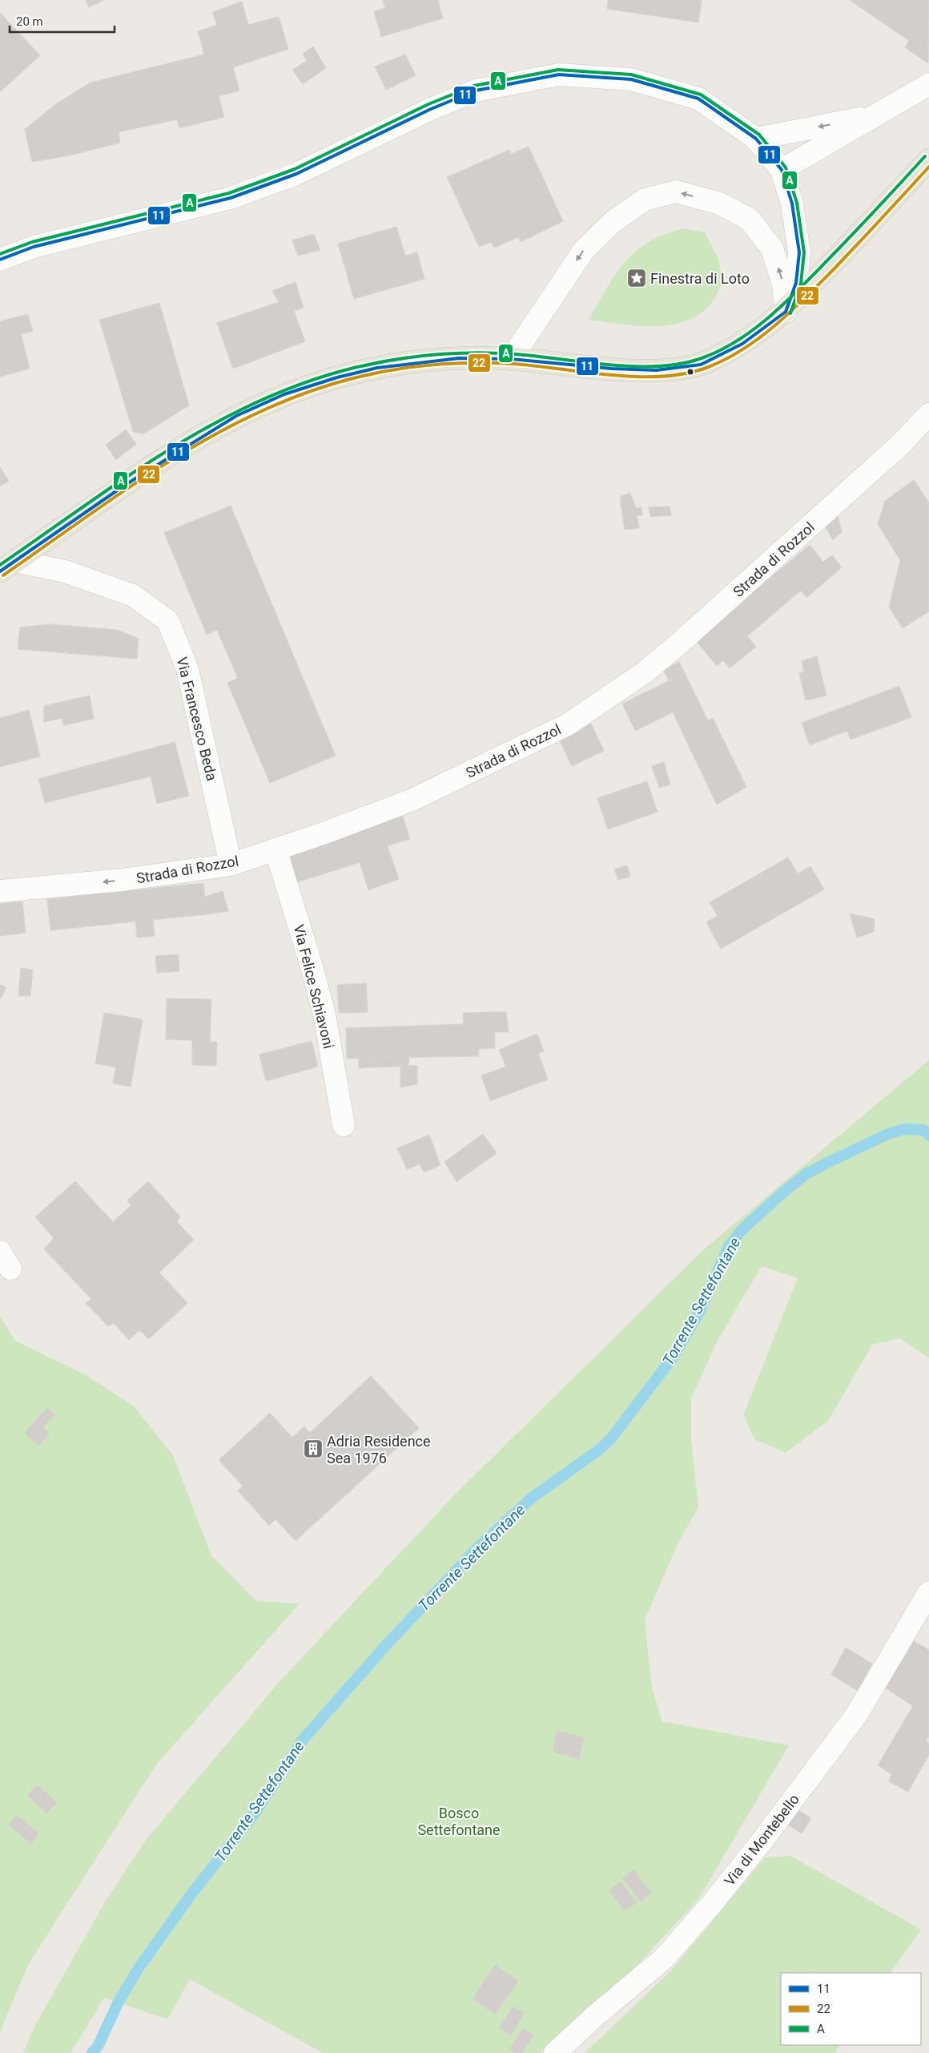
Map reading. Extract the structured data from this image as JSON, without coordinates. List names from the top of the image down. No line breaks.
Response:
{"streets":{"street":["Strada di Rozzol","Via Francesco Beda","Via Felice Schiavoni","Via di Montebello"]},"crossings":[["Strada di Rozzol","Via Francesco Beda"],["Strada di Rozzol","Via Felice Schiavoni"]],"water":["Torrente Settefontane"],"parks":["Bosco Settefontane"],"places":{"place":["Finestra di Loto"],"building":["Adria Residence Sea 1976"]},"lines":["transit line A","transit line 11","transit line 22"],"legend":["11","22","A"],"scale_bar":"20 m"}
